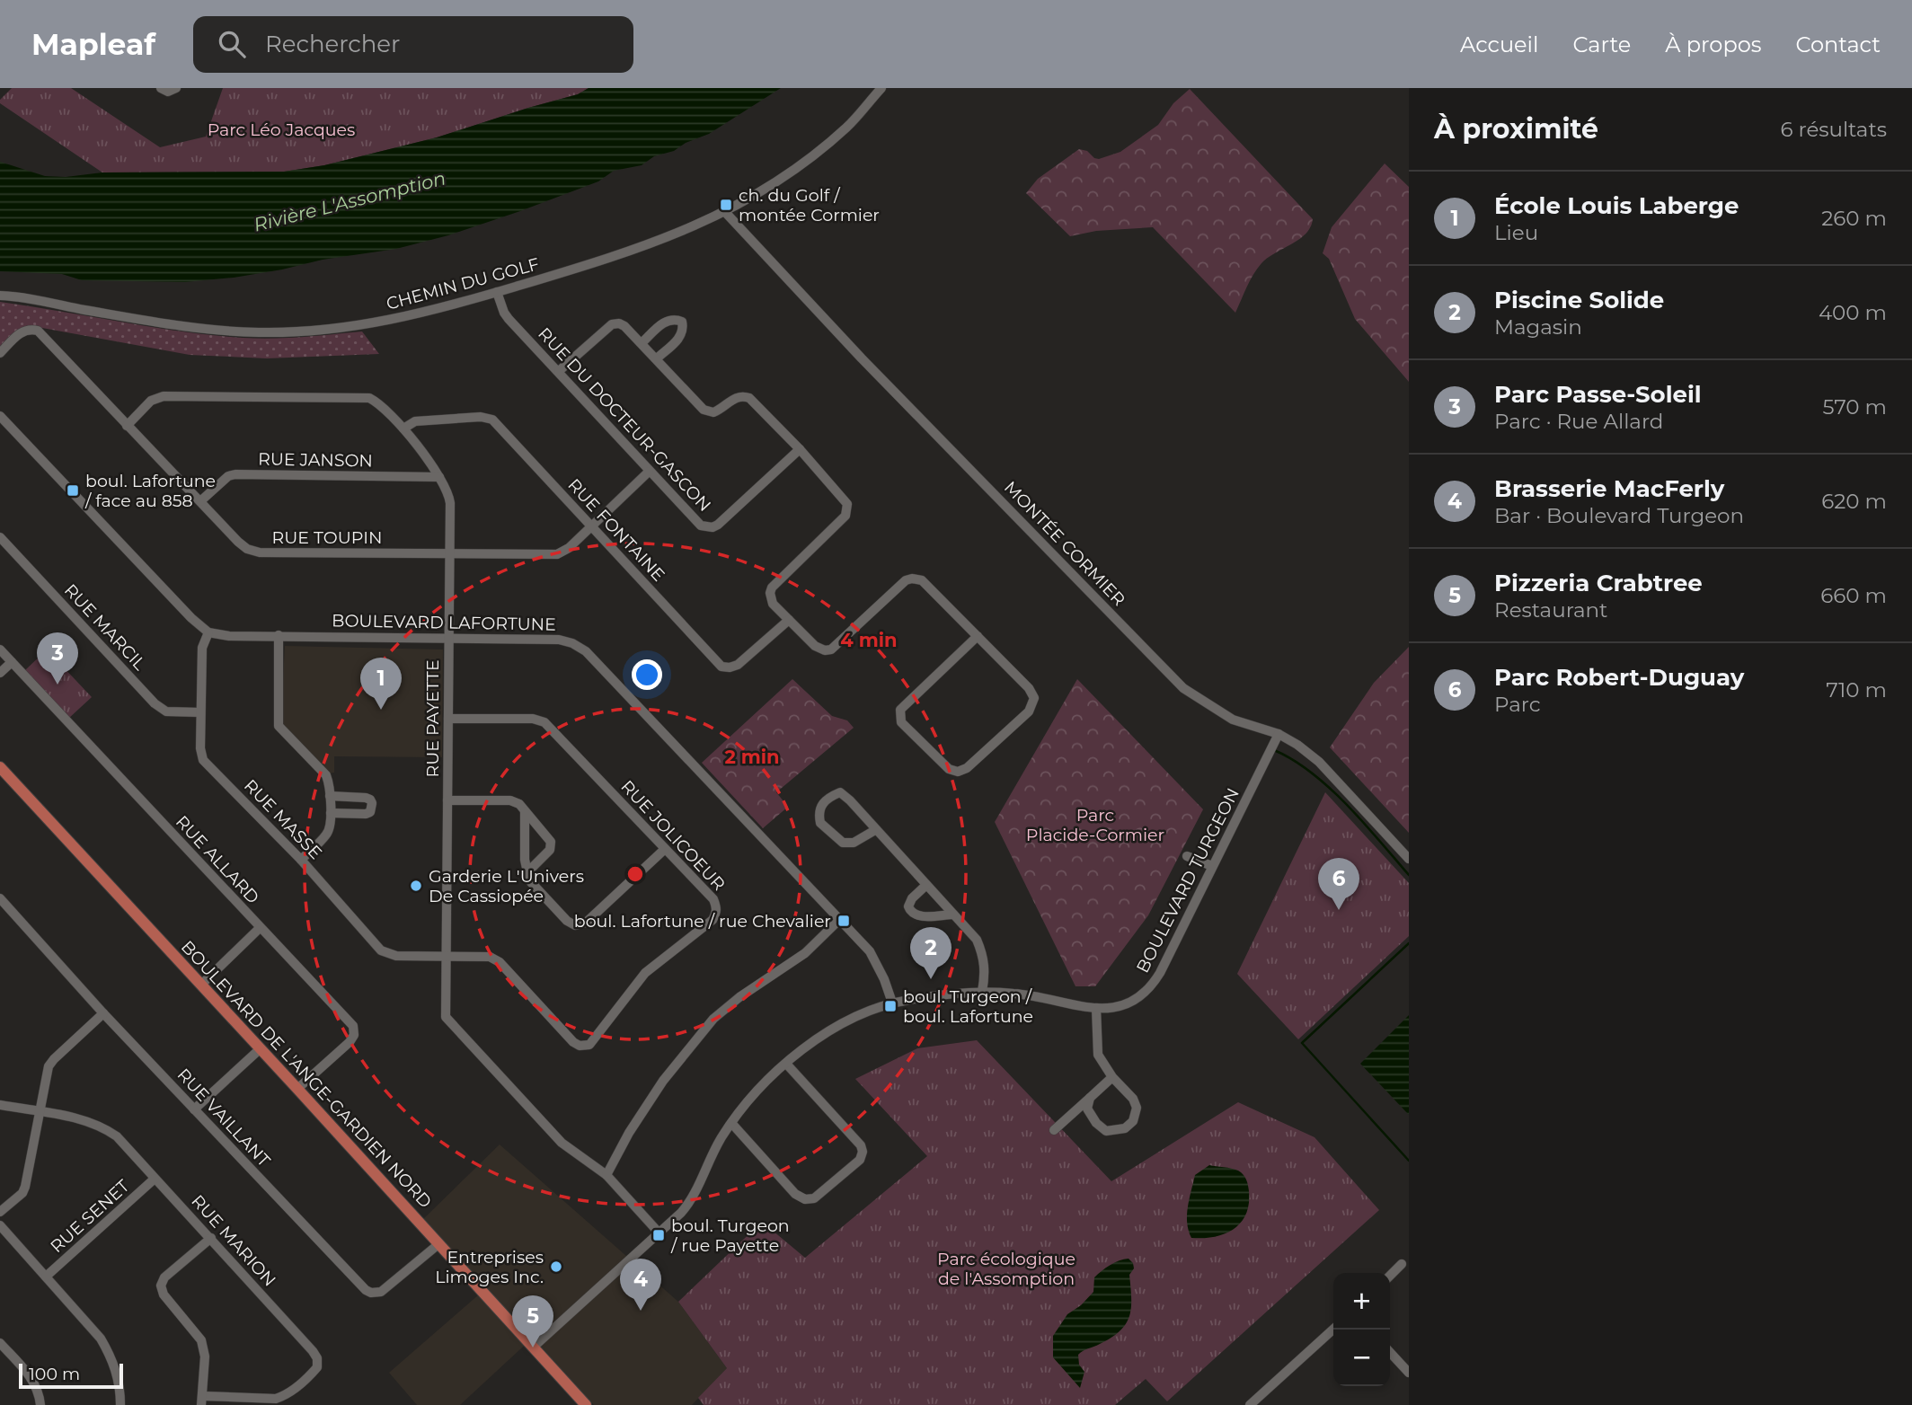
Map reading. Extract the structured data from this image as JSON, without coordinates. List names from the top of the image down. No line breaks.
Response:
{"streets":{"main road":["BOULEVARD DE L'ANGE-GARDIEN NORD"],"street":["CHEMIN DU GOLF","RUE DU DOCTEUR-GASCON","RUE JANSON","RUE FONTAINE","RUE TOUPIN","MONTÉE CORMIER","BOULEVARD LAFORTUNE","RUE MARCIL","RUE PAYETTE","RUE MASSE","RUE JOLICOEUR","RUE ALLARD","BOULEVARD TURGEON","RUE VAILLANT","RUE SENET","RUE MARION"]},"crossings":[["CHEMIN DU GOLF","RUE DU DOCTEUR-GASCON"],["CHEMIN DU GOLF","MONTÉE CORMIER"],["RUE DU DOCTEUR-GASCON","RUE TOUPIN"],["RUE JANSON","RUE TOUPIN"],["RUE JANSON","RUE PAYETTE"],["RUE FONTAINE","RUE TOUPIN"],["RUE FONTAINE","RUE PAYETTE"],["RUE TOUPIN","RUE PAYETTE"],["MONTÉE CORMIER","BOULEVARD TURGEON"],["BOULEVARD LAFORTUNE","RUE PAYETTE"],["BOULEVARD LAFORTUNE","RUE MASSE"],["BOULEVARD LAFORTUNE","BOULEVARD TURGEON"],["RUE MARCIL","RUE MASSE"],["RUE PAYETTE","RUE MASSE"],["RUE PAYETTE","RUE JOLICOEUR"],["RUE PAYETTE","BOULEVARD TURGEON"],["RUE MASSE","RUE JOLICOEUR"],["RUE ALLARD","BOULEVARD DE L'ANGE-GARDIEN NORD"],["BOULEVARD TURGEON","BOULEVARD DE L'ANGE-GARDIEN NORD"],["BOULEVARD DE L'ANGE-GARDIEN NORD","RUE VAILLANT"],["RUE SENET","RUE MARION"]],"water":["Rivière L'Assomption"],"parks":["Parc Léo Jacques","Parc Placide-Cormier","Parc écologique de l'Assomption"],"places":{"transit":["ch. du Golf / montée Cormier","boul. Lafortune / face au 858","boul. Lafortune / rue Chevalier","boul. Turgeon / boul. Lafortune","boul. Turgeon / rue Payette"],"other":["Garderie L'Univers De Cassiopée","Entreprises Limoges Inc."]},"scale_bar":"100 m","page":{"header":"Mapleaf","search":"Rechercher","nav":["Accueil","Carte","À propos","Contact"],"heading":["À proximité","6 résultats"],"list":[{"mark":"1","name":"École Louis Laberge","note":"Lieu","value":"260 m"},{"mark":"2","name":"Piscine Solide","note":"Magasin","value":"400 m"},{"mark":"3","name":"Parc Passe-Soleil","note":"Parc · Rue Allard","value":"570 m"},{"mark":"4","name":"Brasserie MacFerly","note":"Bar · Boulevard Turgeon","value":"620 m"},{"mark":"5","name":"Pizzeria Crabtree","note":"Restaurant","value":"660 m"},{"mark":"6","name":"Parc Robert-Duguay","note":"Parc","value":"710 m"}],"pins":["3","1","6","2","4","5"],"map_buttons":["+","−"],"scale":"100 m"},"rings":["4 min","2 min"]}
